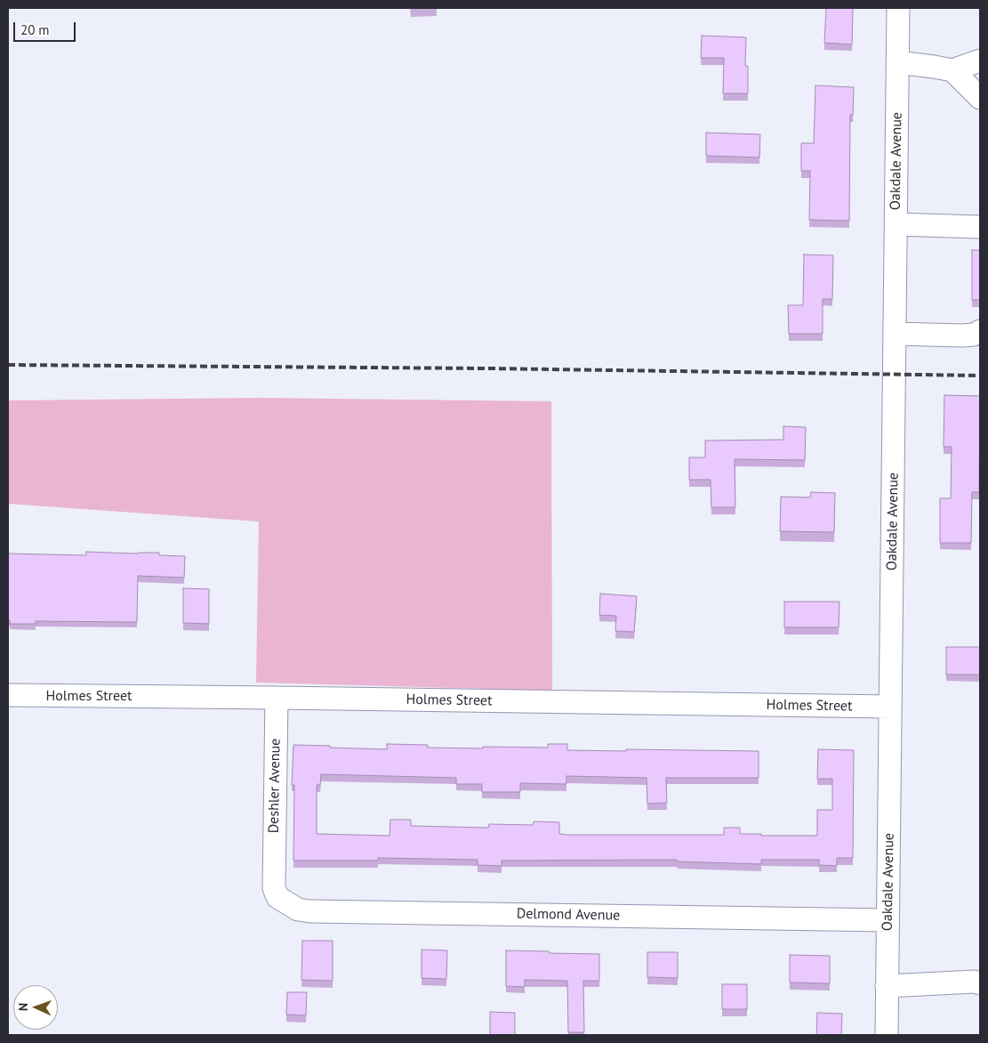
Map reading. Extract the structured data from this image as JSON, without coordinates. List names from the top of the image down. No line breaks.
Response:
{"streets":{"street":["Oakdale Avenue","Holmes Street","Deshler Avenue","Delmond Avenue"]},"crossings":[["Oakdale Avenue","Holmes Street"],["Oakdale Avenue","Delmond Avenue"],["Holmes Street","Deshler Avenue"],["Deshler Avenue","Delmond Avenue"]],"scale_bar":"20 m","north":"left"}
